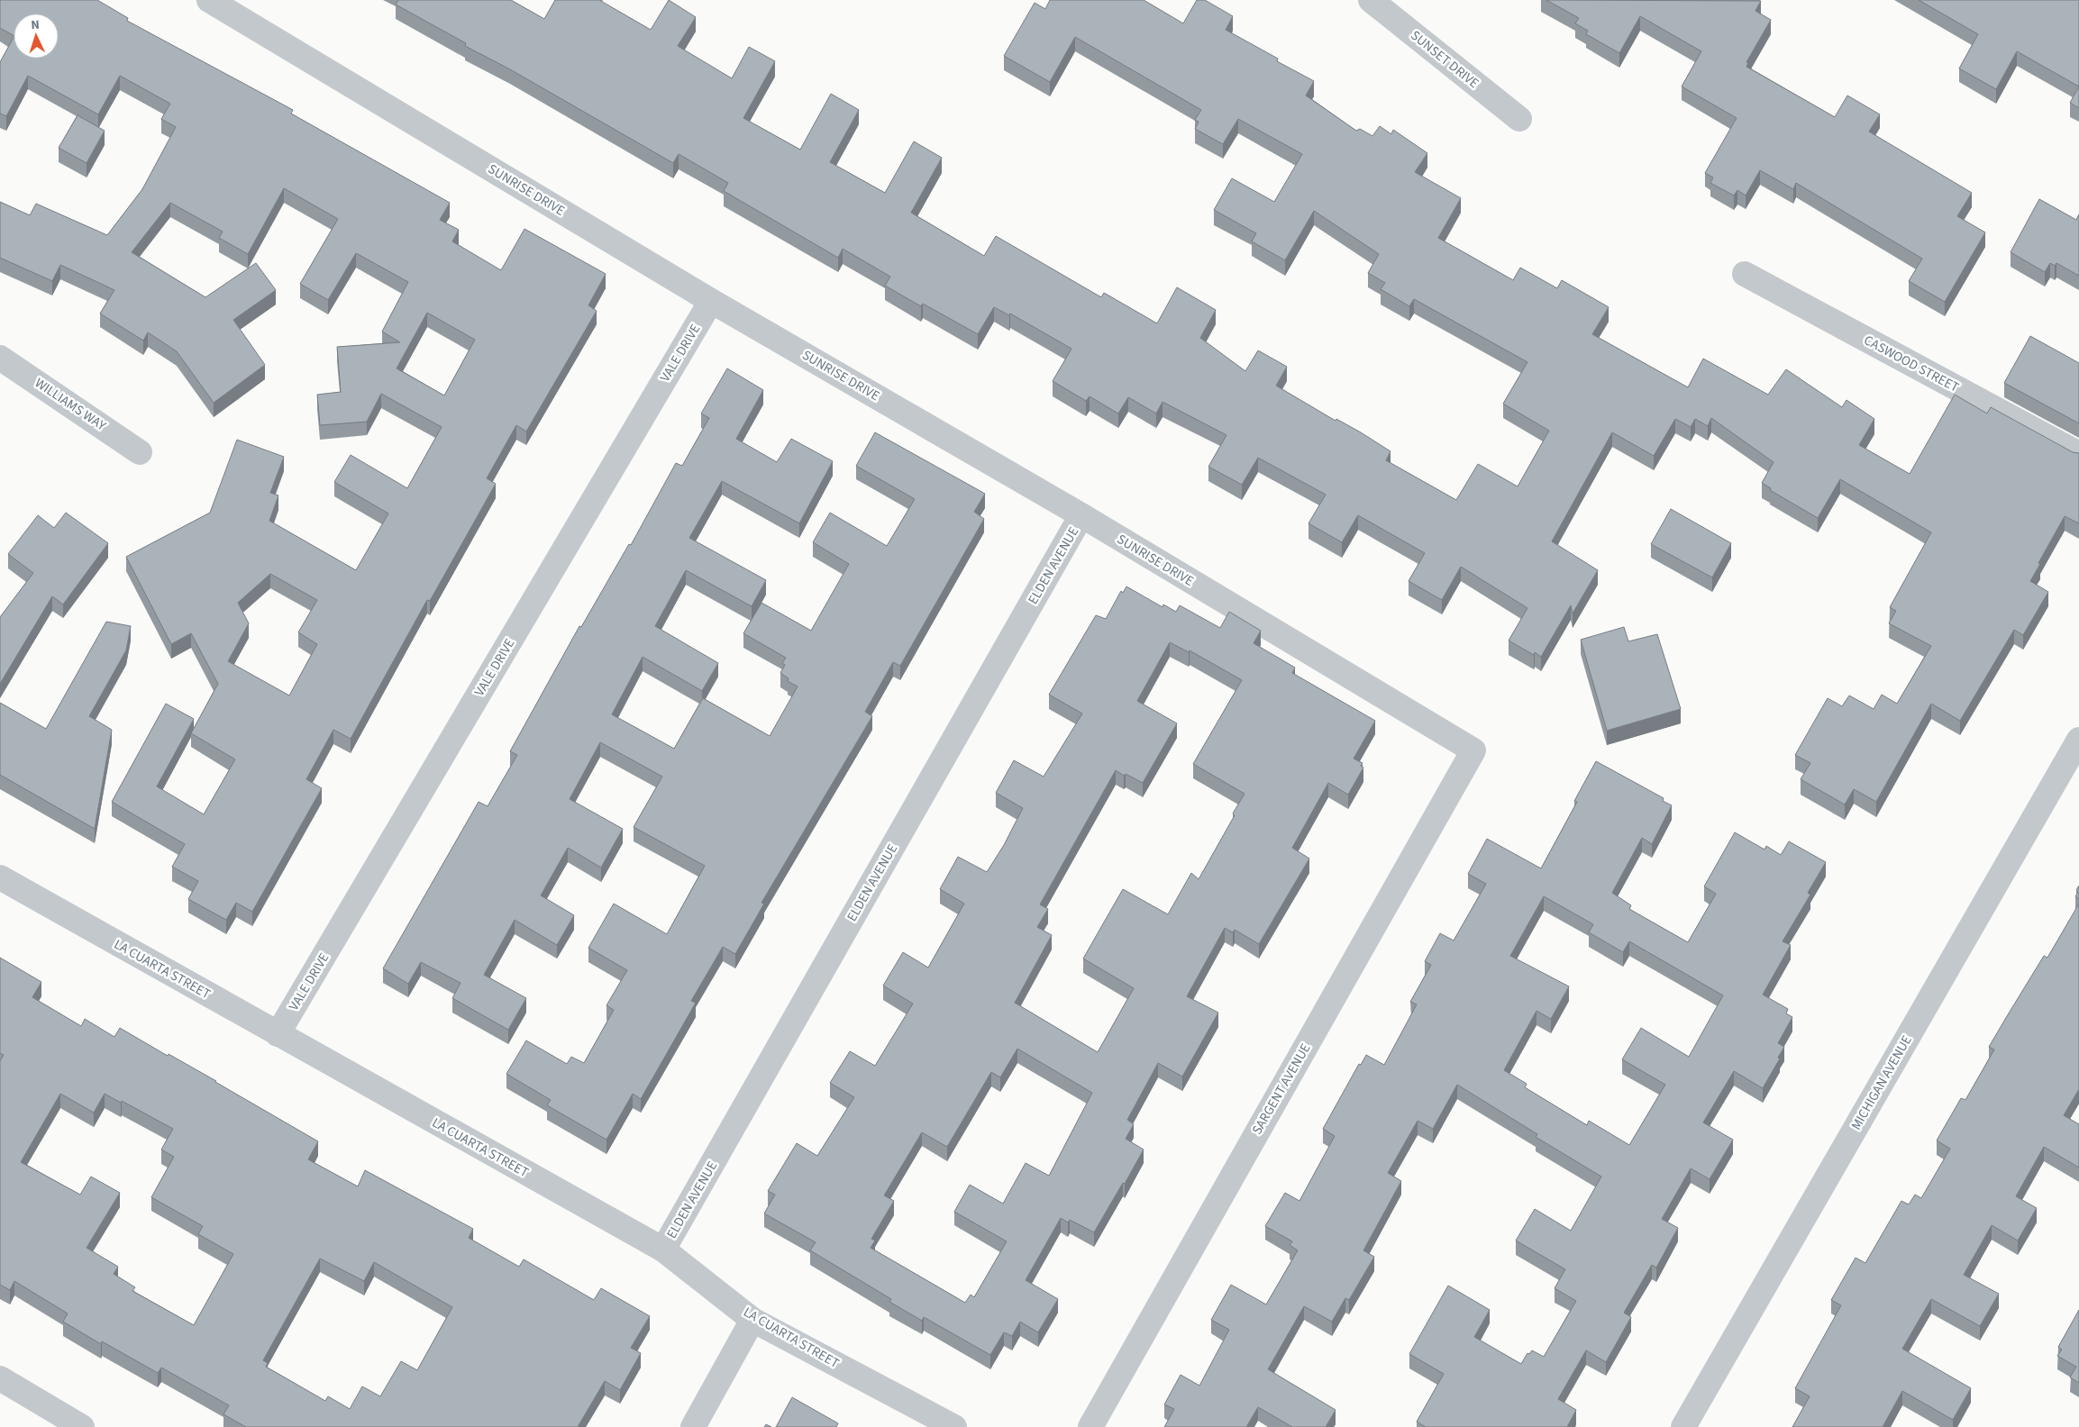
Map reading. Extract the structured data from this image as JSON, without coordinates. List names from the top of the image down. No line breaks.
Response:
{"streets":{"street":["SUNSET DRIVE","SUNRISE DRIVE","VALE DRIVE","CASWOOD STREET","WILLIAMS WAY","ELDEN AVENUE","LA CUARTA STREET","MICHIGAN AVENUE","SARGENT AVENUE"]},"crossings":[["SUNRISE DRIVE","VALE DRIVE"],["SUNRISE DRIVE","ELDEN AVENUE"],["SUNRISE DRIVE","SARGENT AVENUE"],["VALE DRIVE","LA CUARTA STREET"],["ELDEN AVENUE","LA CUARTA STREET"]],"north":"top"}
